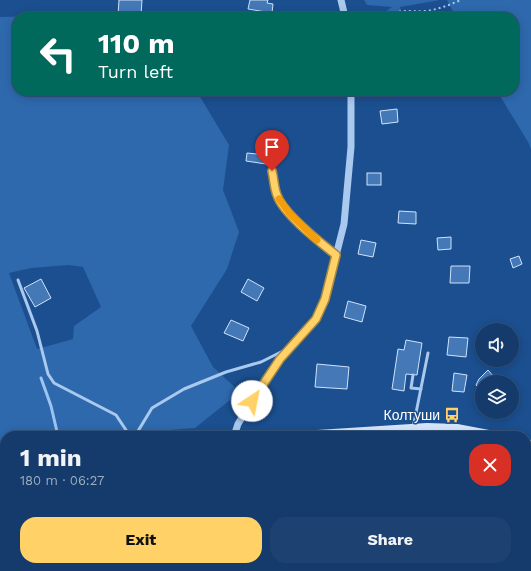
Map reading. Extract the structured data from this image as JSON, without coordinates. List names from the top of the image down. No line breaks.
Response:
{"places":{"bus stop":["Колтуши"]},"page":{"turn":["110 m","Turn left"],"heading":["1 min","180 m · 06:27"],"buttons":["Exit","Share"]}}
